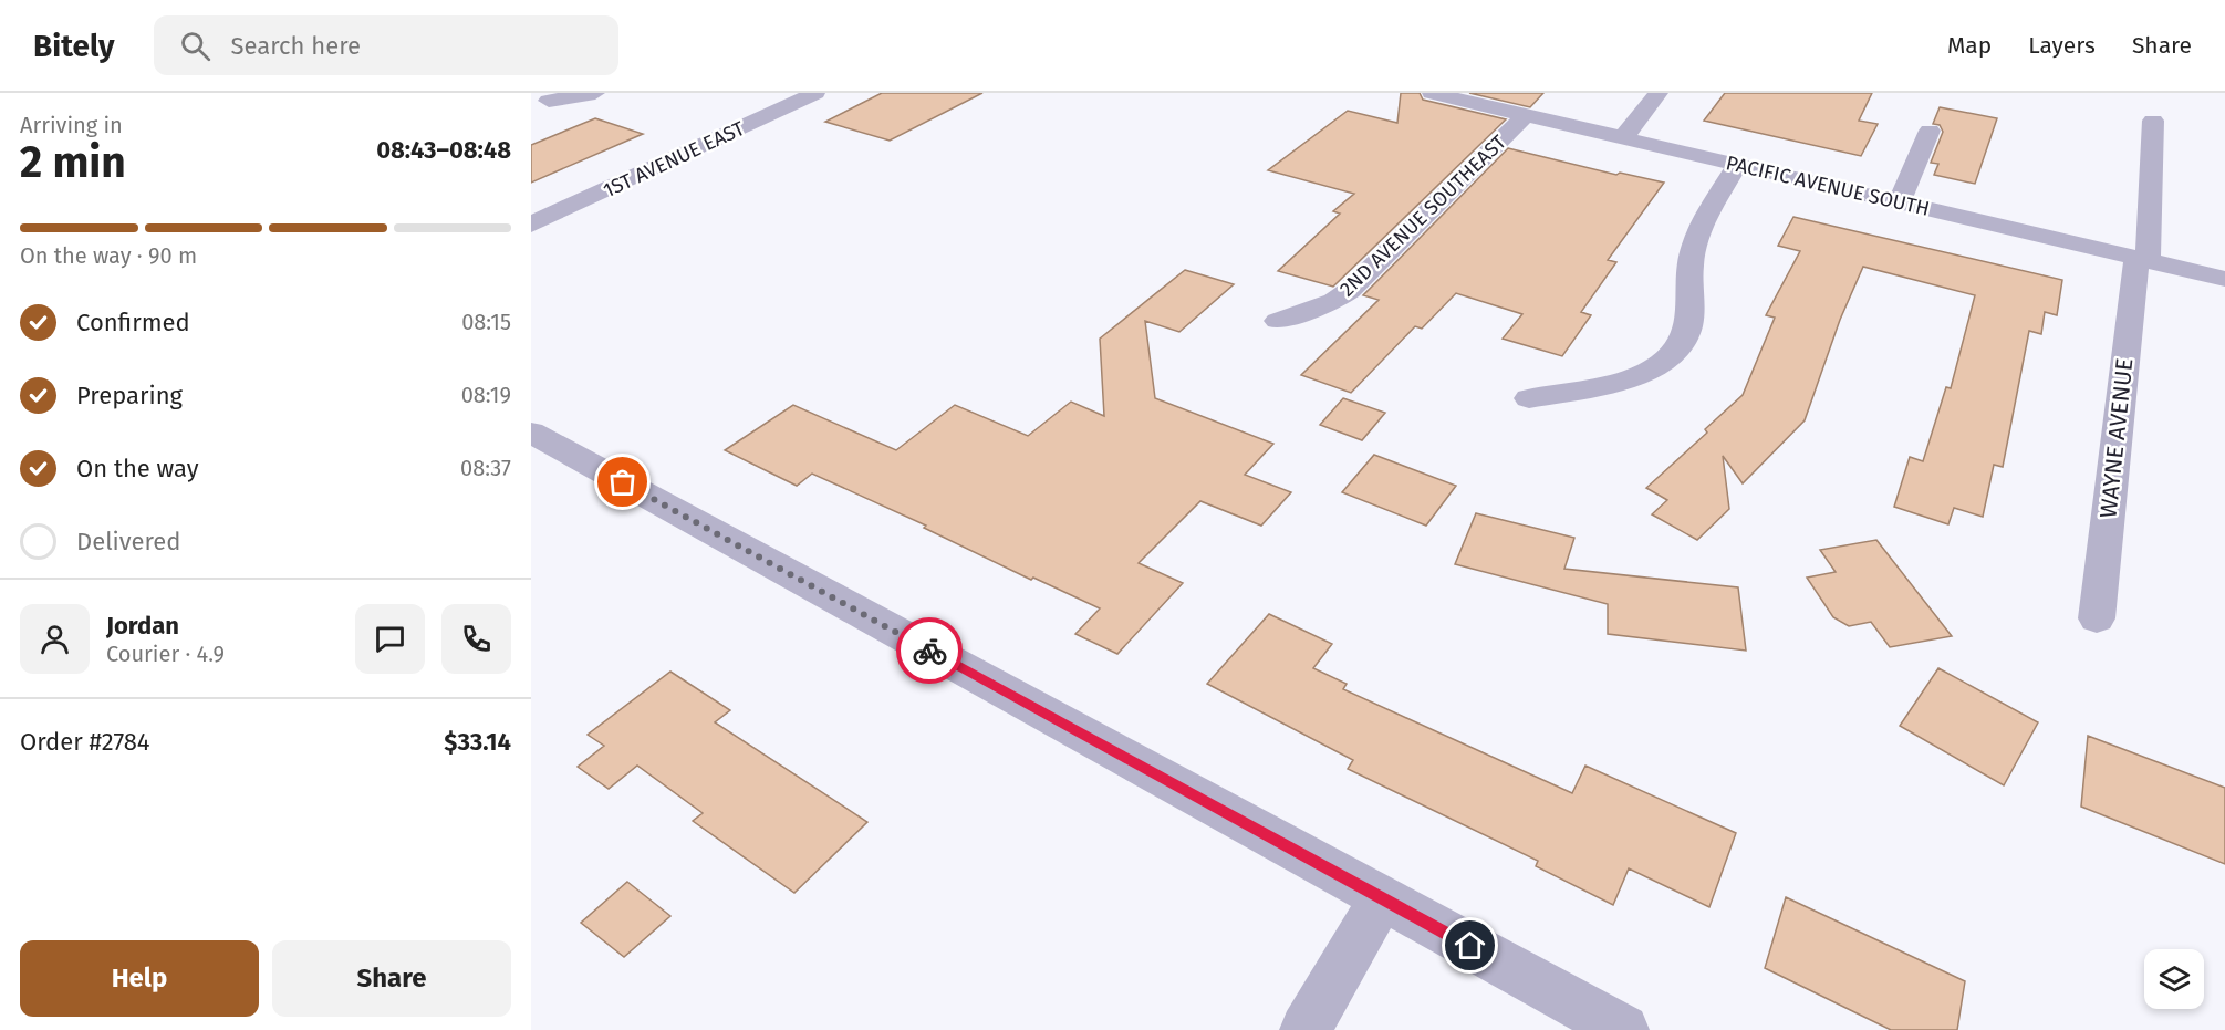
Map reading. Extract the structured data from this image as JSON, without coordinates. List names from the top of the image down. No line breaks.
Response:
{"streets":{"street":["1ST AVENUE EAST","PACIFIC AVENUE SOUTH","2ND AVENUE SOUTHEAST","WAYNE AVENUE"]},"crossings":[["PACIFIC AVENUE SOUTH","2ND AVENUE SOUTHEAST"],["PACIFIC AVENUE SOUTH","WAYNE AVENUE"]],"page":{"header":"Bitely","search":"Search here","nav":["Map","Layers","Share"],"heading":["2 min","Arriving in","08:43–08:48"],"panel":["Jordan","Courier · 4.9","Order #2784","$33.14"],"bar":"On the way · 90 m","list":[["Confirmed","08:15"],["Preparing","08:19"],["On the way","08:37"],"Delivered"],"buttons":["Help","Share"]}}
